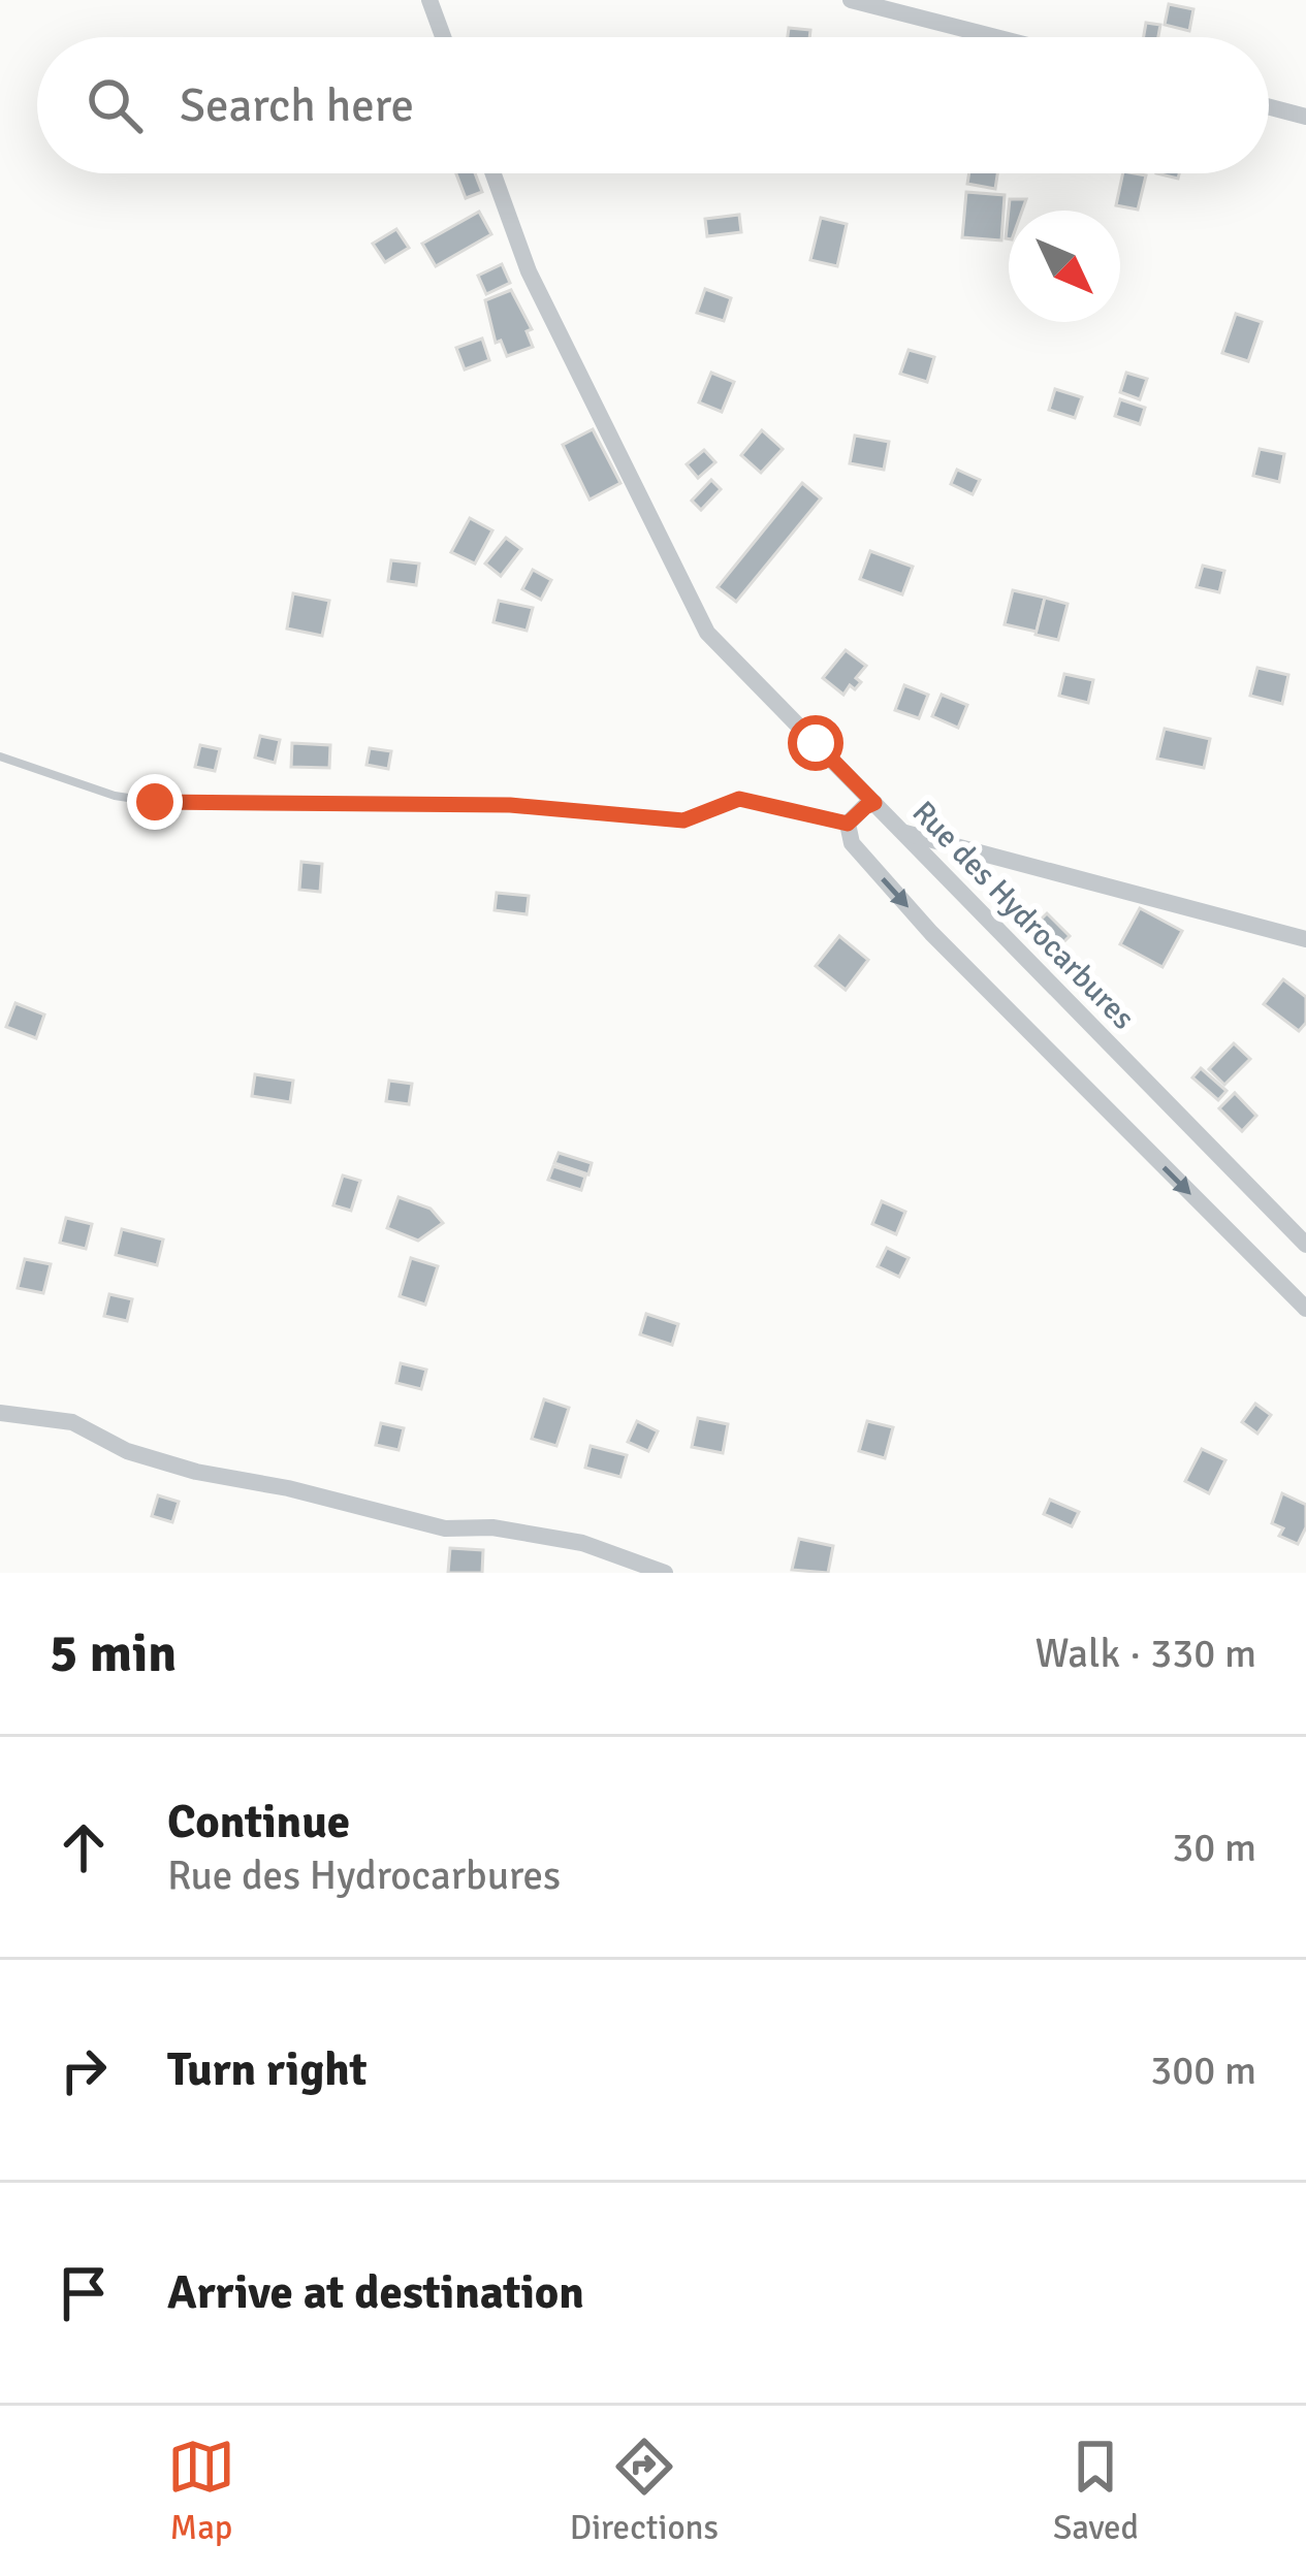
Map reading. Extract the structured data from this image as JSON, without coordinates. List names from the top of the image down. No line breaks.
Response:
{"streets":{"street":["Rue des Hydrocarbures"]},"north":"bottom right","page":{"search":"Search here","heading":["5 min","Walk · 330 m"],"list":[["Continue","Rue des Hydrocarbures","30 m"],["Turn right","300 m"],"Arrive at destination"],"nav":["Map","Directions","Saved"]}}
